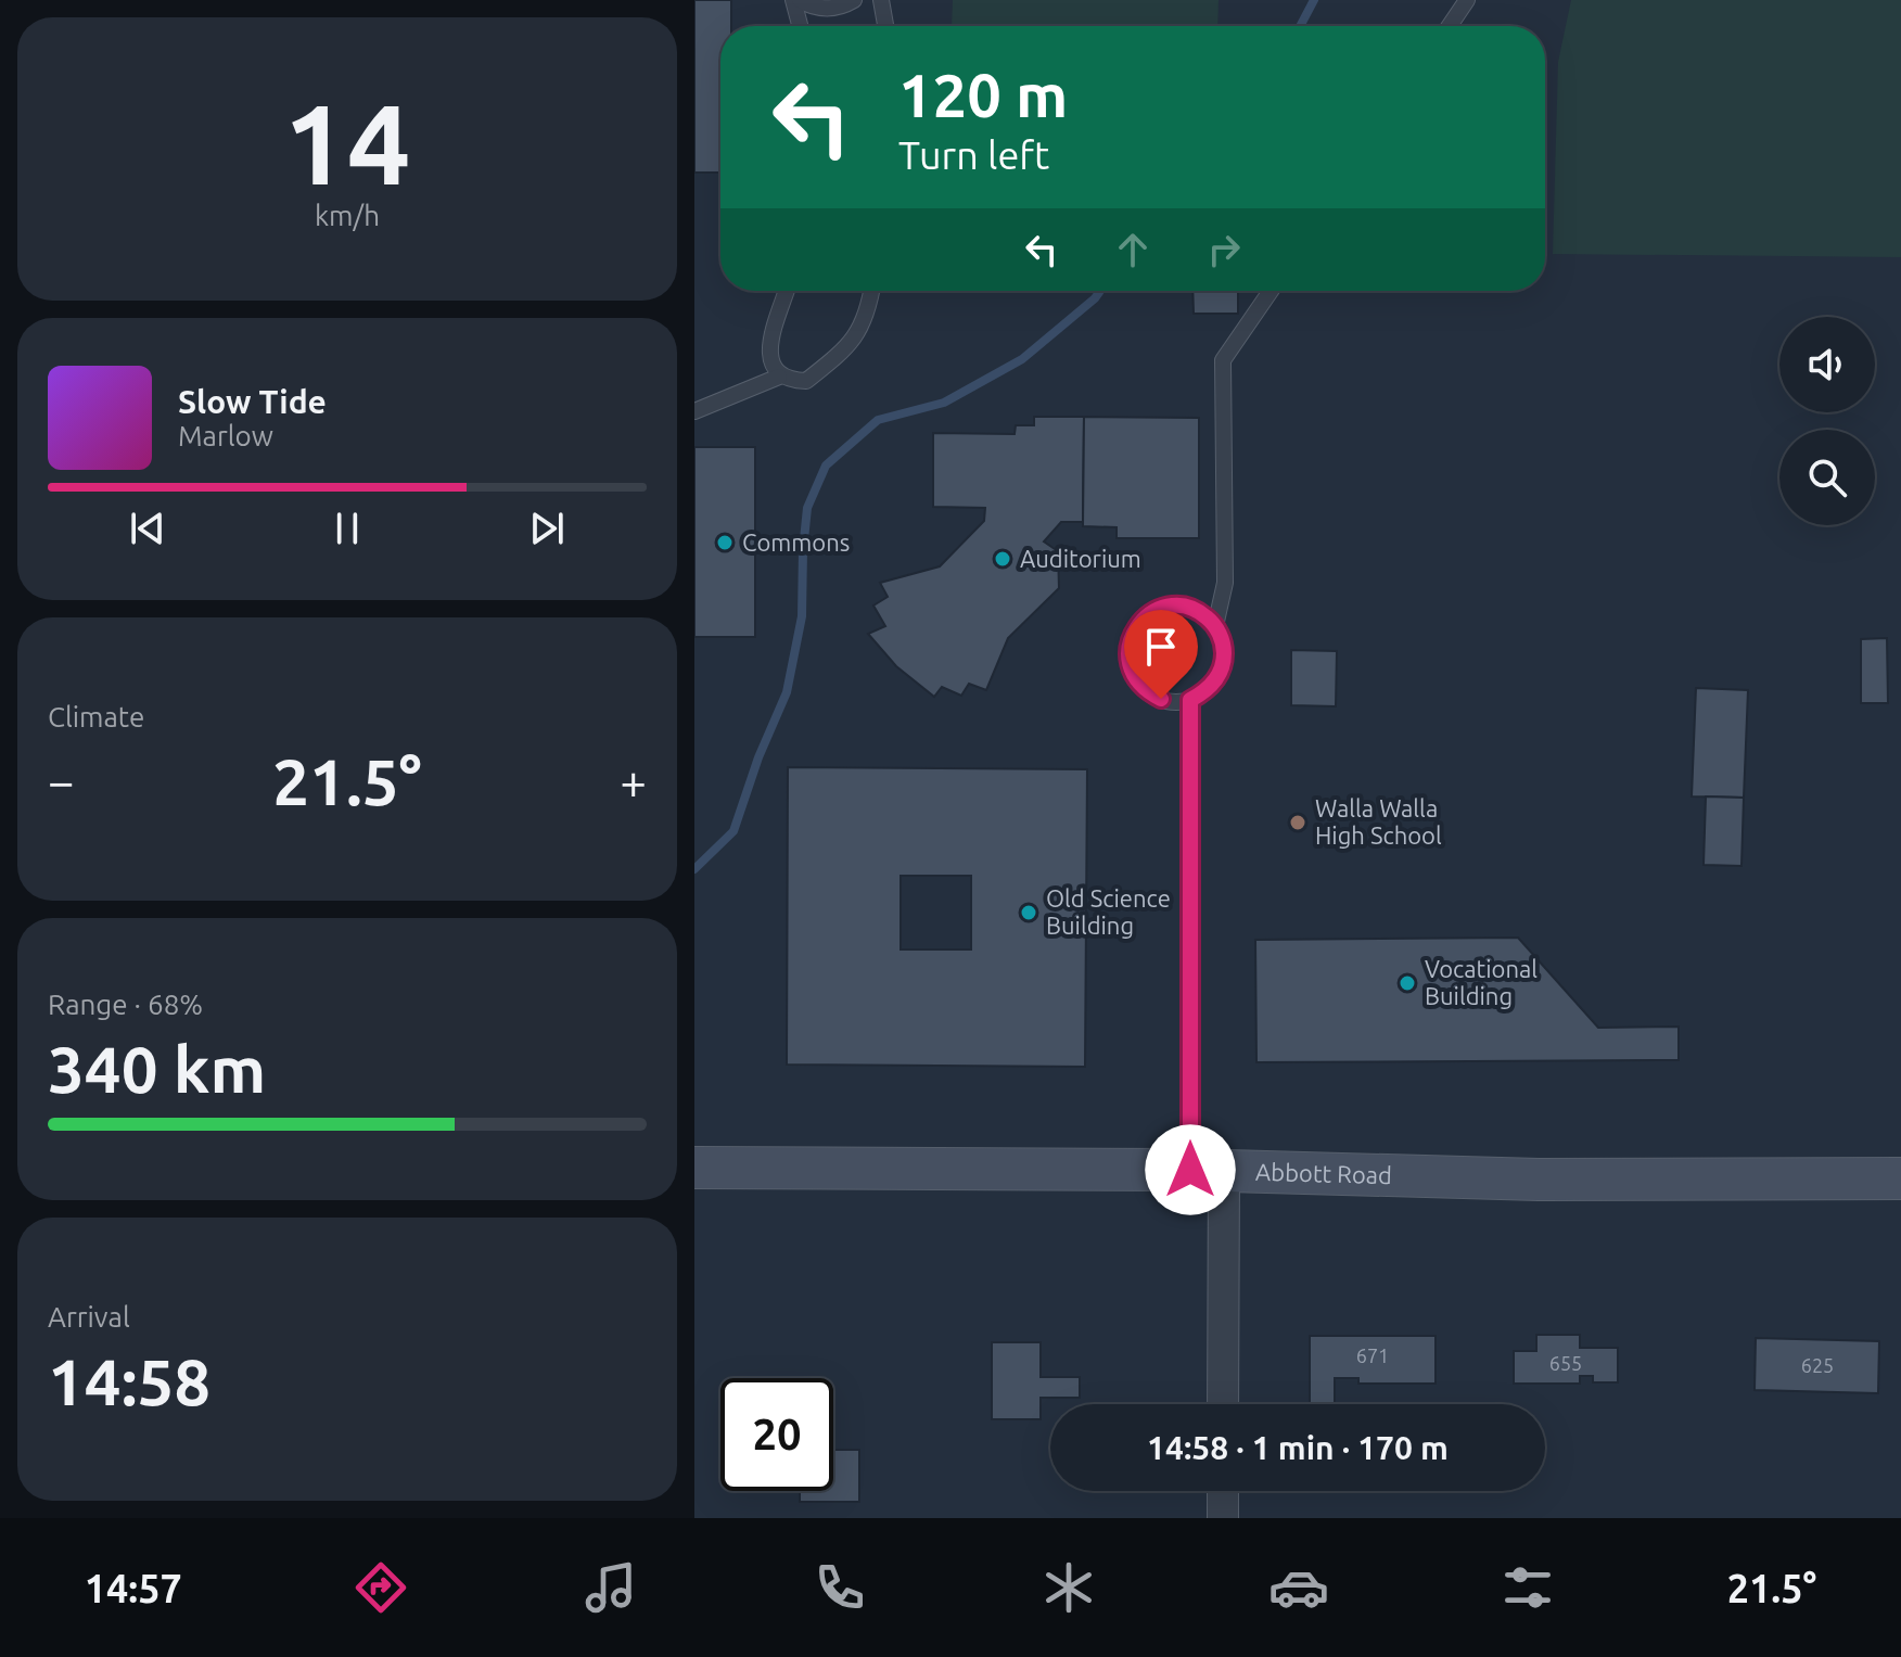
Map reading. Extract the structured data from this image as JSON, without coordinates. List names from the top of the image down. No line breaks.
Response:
{"streets":{"street":["Abbott Road"]},"places":["Commons","Auditorium","Walla Walla High School","Old Science Building","Vocational Building"],"house_numbers":["671","655","625"],"page":{"tile":[["14","km/h"],"Climate",["Range · 68%","340 km"],["Arrival","14:58"]],"turn":["120 m","Turn left"],"song":["Slow Tide","Marlow"],"heat":["−","21.5°","+"],"limit":"20","trip":"14:58 · 1 min · 170 m","tabs":["14:57","21.5°"]}}
